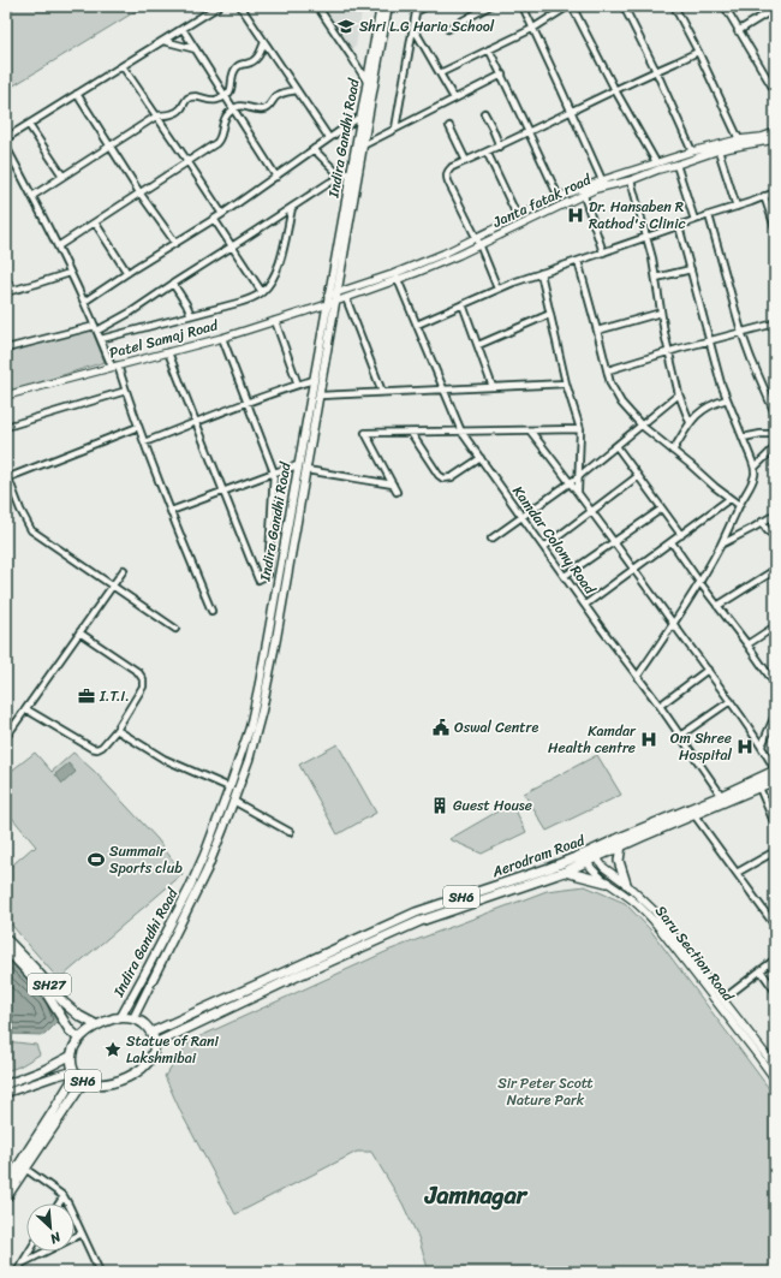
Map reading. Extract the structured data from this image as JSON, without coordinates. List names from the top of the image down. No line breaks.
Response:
{"streets":{"main road":["Indira Gandhi Road","Aerodram Road","SH6","SH27"],"street":["Janta fatak road","Patel Samaj Road","Kamdar Colony Road","Saru Section Road"]},"crossings":[["Indira Gandhi Road","Janta fatak road"],["Indira Gandhi Road","Patel Samaj Road"],["Indira Gandhi Road","Aerodram Road"],["Indira Gandhi Road","SH6"],["Indira Gandhi Road","SH27"],["Janta fatak road","Patel Samaj Road"],["Janta fatak road","Kamdar Colony Road"],["Kamdar Colony Road","Aerodram Road"],["Aerodram Road","SH6"],["Aerodram Road","Saru Section Road"],["Aerodram Road","SH27"],["SH6","SH27"]],"districts":["Jamnagar"],"parks":["Sir Peter Scott Nature Park"],"places":{"school or university":["Shri L.G Haria School"],"hospital":["Dr. Hansaben R Rathod's Clinic","Kamdar Health centre","Om Shree Hospital"],"office":["I.T.I."],"public building":["Oswal Centre"],"building":["Guest House"],"sports":["Summair Sports club"],"place":["Statue of Rani Lakshmibai"]},"north":"bottom right"}
